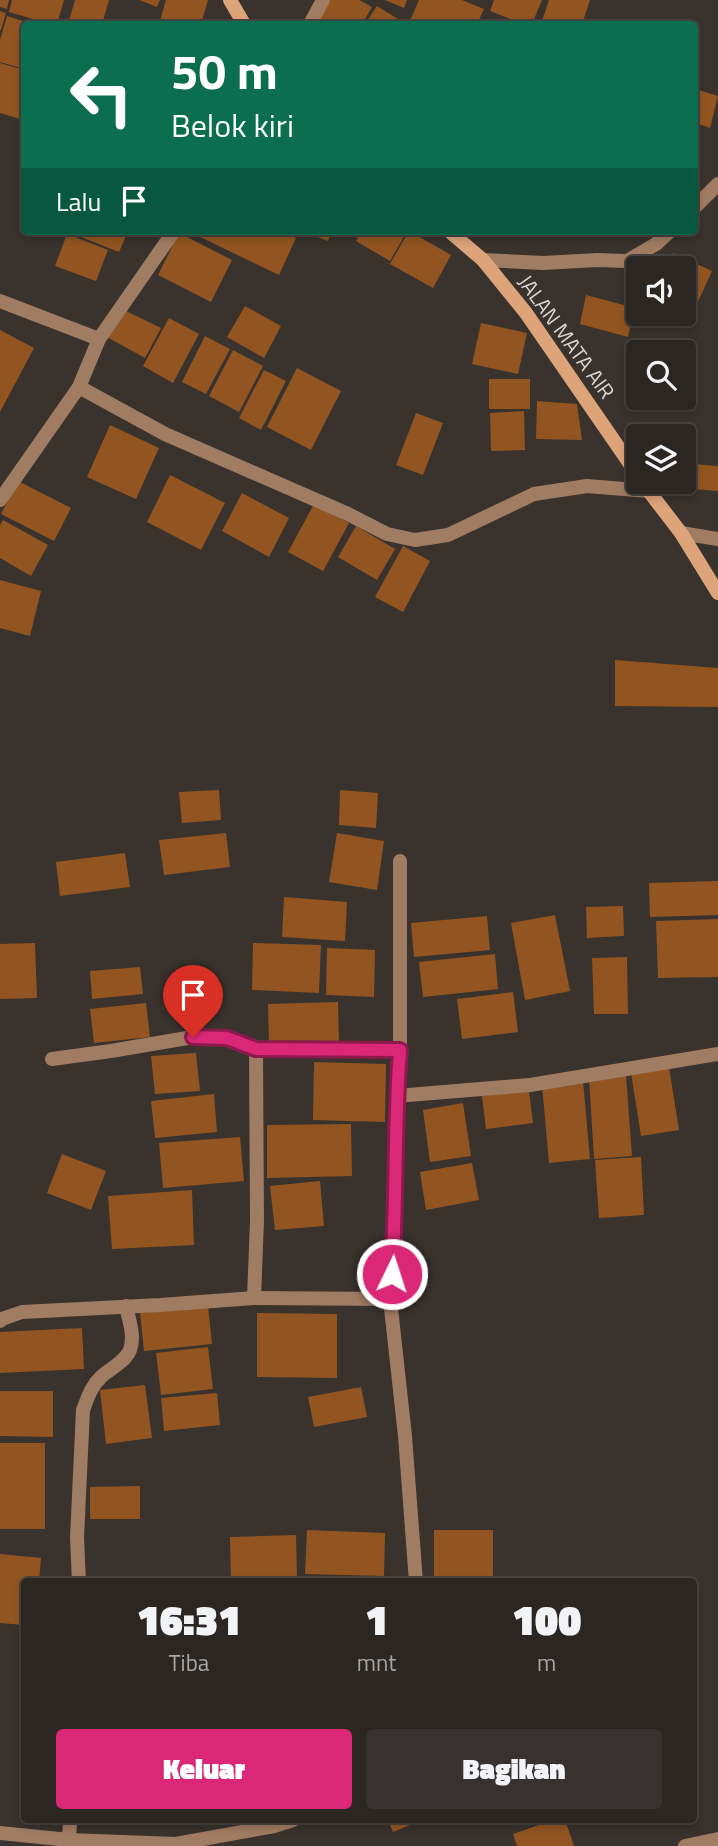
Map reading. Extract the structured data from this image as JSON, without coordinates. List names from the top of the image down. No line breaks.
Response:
{"streets":{"street":["JALAN MATA AIR"]},"page":{"turn":["50 m","Belok kiri"],"then":"Lalu","eta":["16:31","Tiba","1","mnt","100","m"],"buttons":["Keluar","Bagikan"]}}
